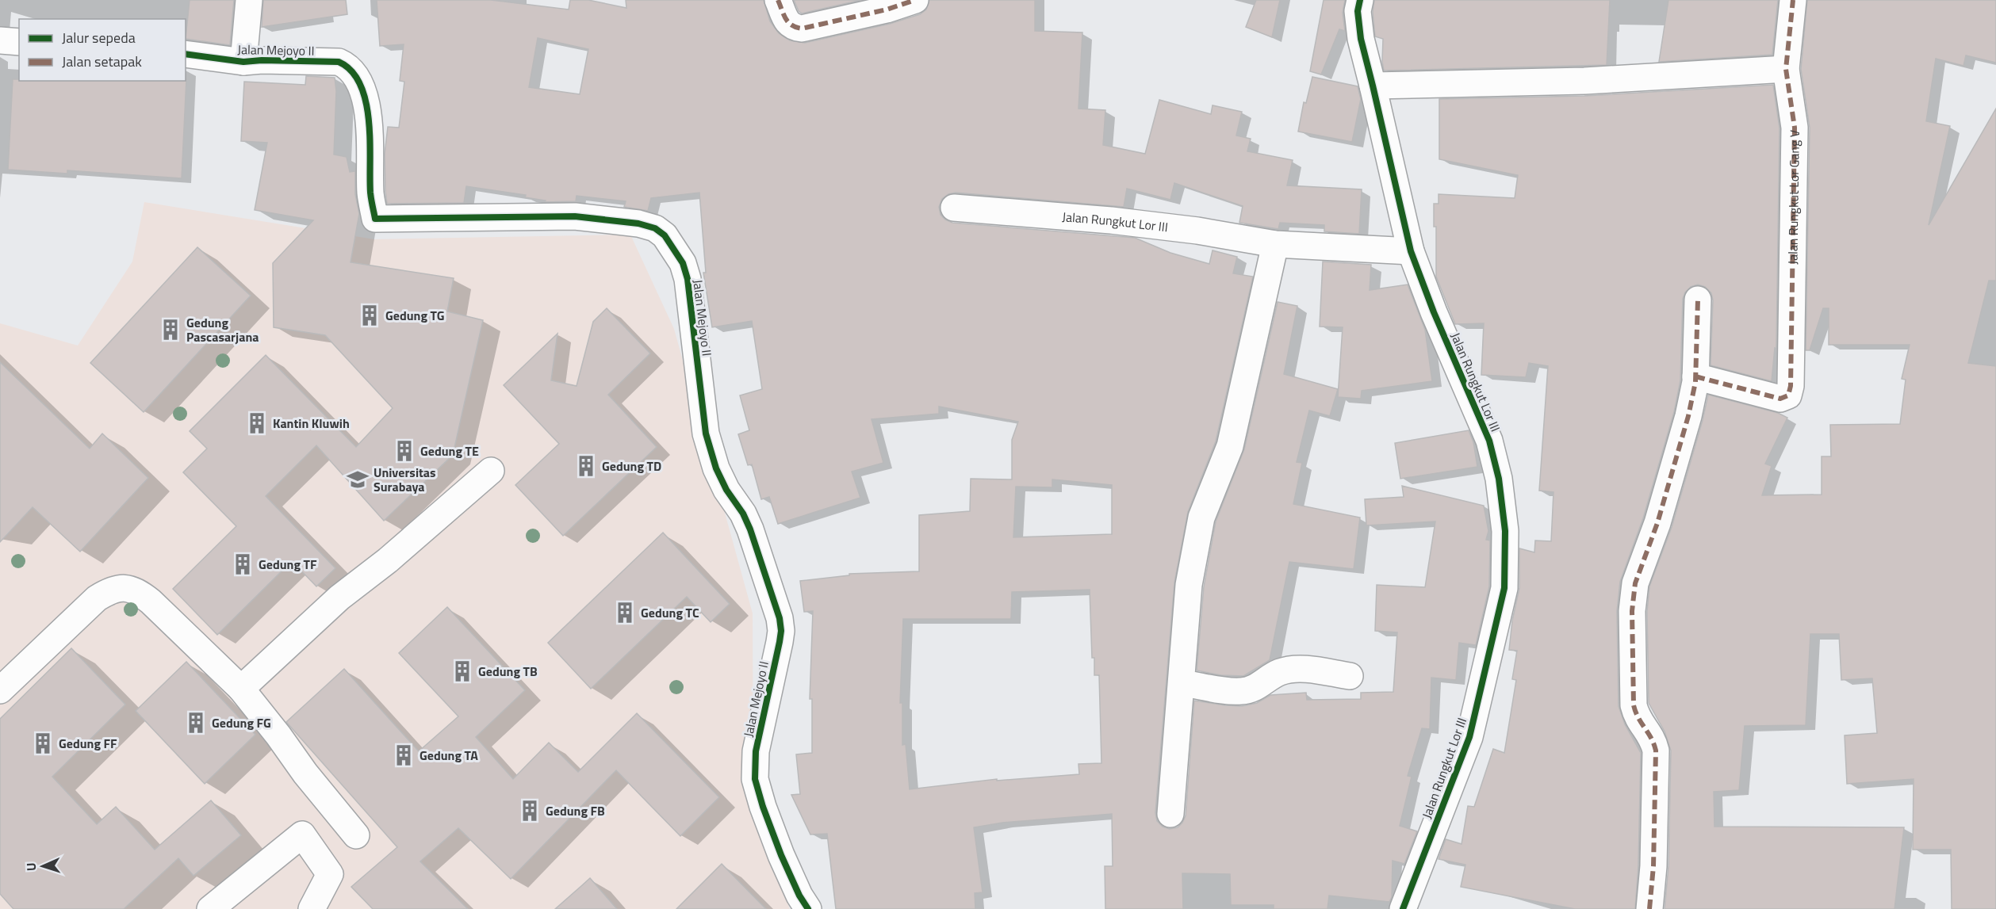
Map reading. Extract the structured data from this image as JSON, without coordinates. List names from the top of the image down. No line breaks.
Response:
{"streets":{"street":["Jalan Mejoyo II","Jalan Rungkut Lor Gang V","Jalan Rungkut Lor III"]},"places":{"building":["Gedung TG","Gedung Pascasarjana","Kantin Kluwih","Gedung TE","Gedung TD","Gedung TF","Gedung TC","Gedung TB","Gedung FG","Gedung FF","Gedung TA","Gedung FB"],"school or university":["Universitas Surabaya"]},"legend":["Jalur sepeda","Jalan setapak"],"north":"left"}
